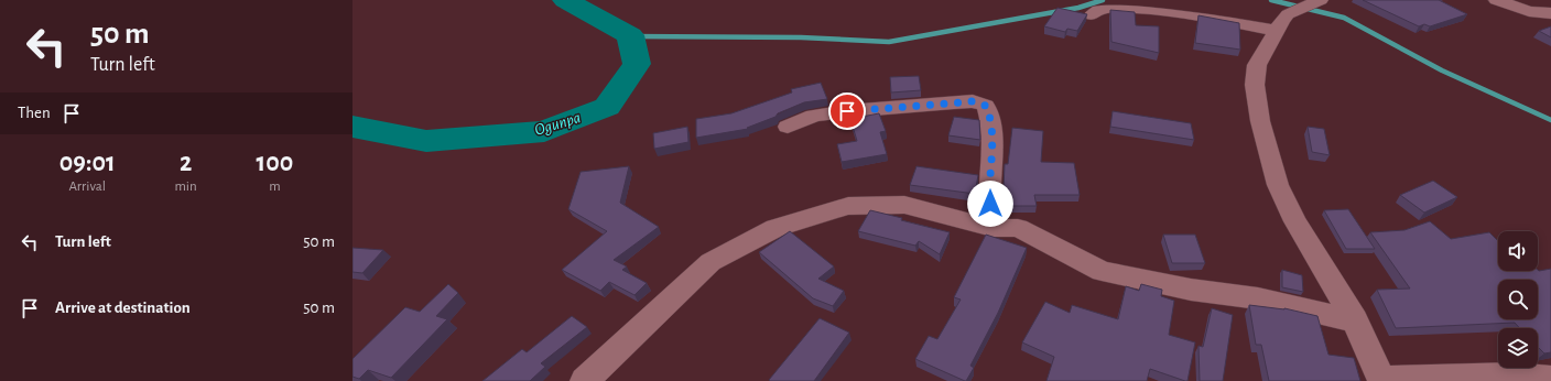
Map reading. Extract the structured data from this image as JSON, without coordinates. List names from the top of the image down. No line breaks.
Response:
{"water":["Ogunpa"],"page":{"turn":["50 m","Turn left"],"then":"Then","eta":["09:01","Arrival","2","min","100","m"],"list":[{"name":"Turn left","value":"50 m"},{"name":"Arrive at destination","value":"50 m"}]}}
